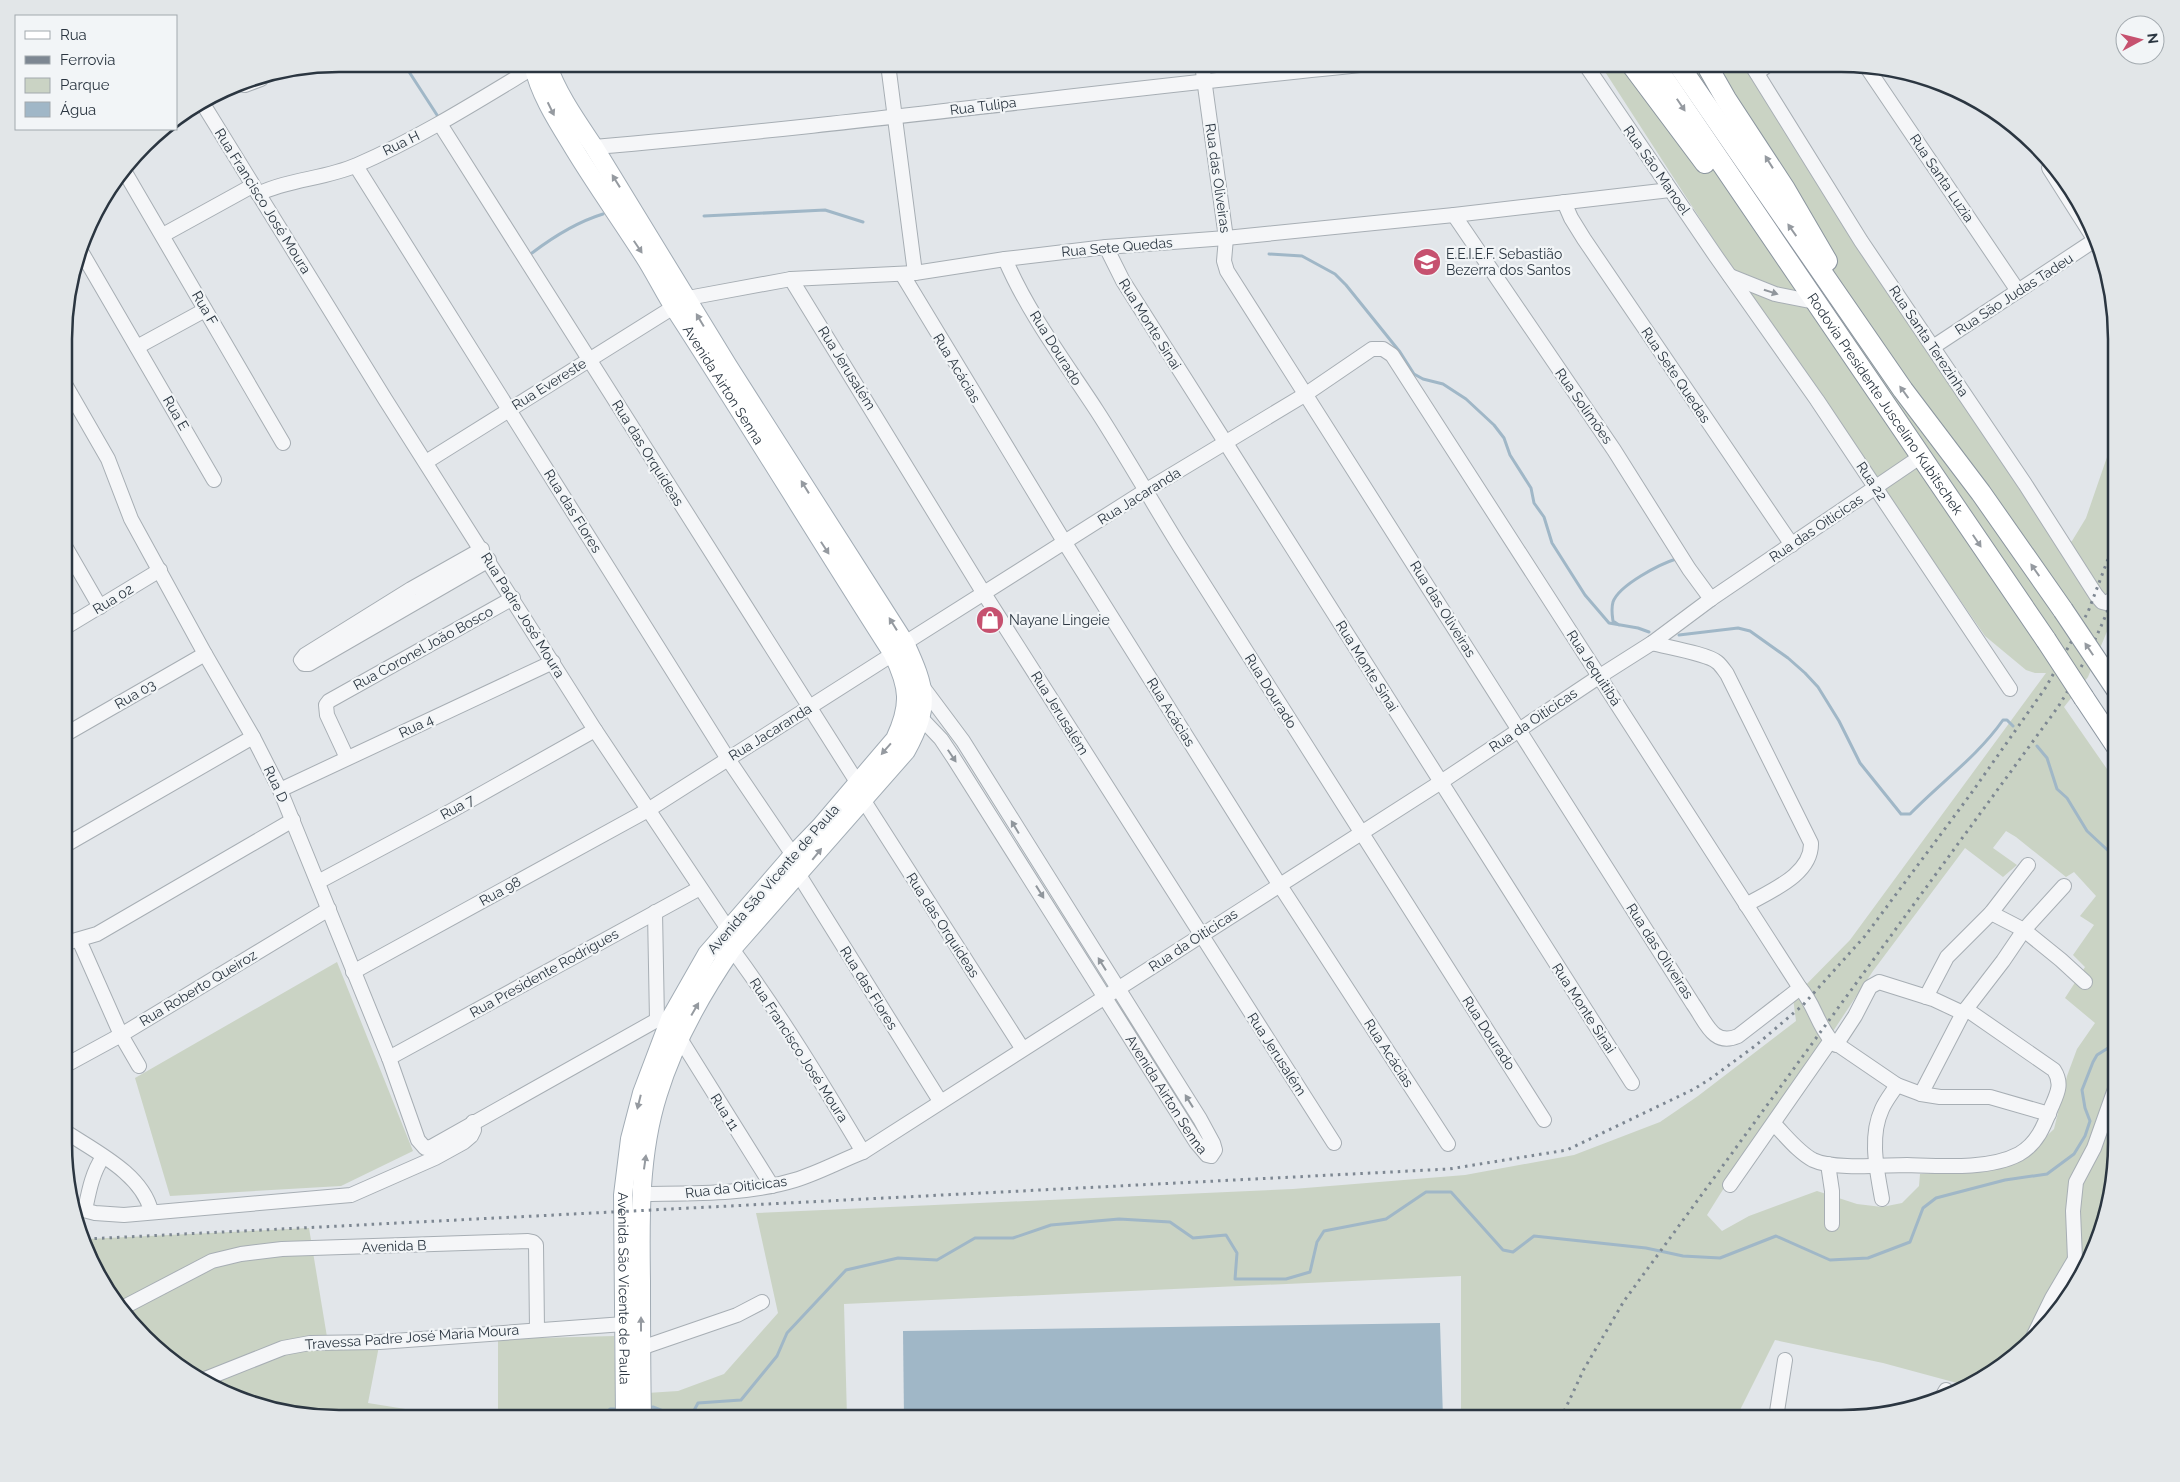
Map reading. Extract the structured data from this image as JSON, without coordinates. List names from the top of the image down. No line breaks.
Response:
{"streets":{"highway":["Rodovia Presidente Juscelino Kubitschek"],"main road":["Avenida Airton Senna","Avenida São Vicente de Paula"],"street":["Rua Tulipa","Rua H","Rua São Manoel","Rua das Oliveiras","Rua Santa Luzia","Rua Francisco José Moura","Rua Sete Quedas","Rua São Judas Tadeu","Rua F","Rua Monte Sinai","Rua Santa Terezinha","Rua Dourado","Rua Jerusalém","Rua Acácias","Rua Evereste","Rua Solimões","Rua E","Rua das Orquídeas","Rua 22","Rua Jacaranda","Rua das Flores","Rua das Oiticicas","Rua 02","Rua Padre José Moura","Rua Coronel João Bosco","Rua Jequitibá","Rua 03","Rua da Oiticicas","Rua 4","Rua D","Rua 7","Rua 98","Rua Presidente Rodrigues","Rua Roberto Queiroz","Rua 11","Avenida B","Travessa Padre José Maria Moura"]},"crossings":[["Rua Tulipa","Rua das Oliveiras"],["Rua Tulipa","Rua Acácias"],["Rua Tulipa","Avenida Airton Senna"],["Rua H","Rua Francisco José Moura"],["Rua H","Rua F"],["Rua H","Rua das Orquídeas"],["Rua H","Rua das Flores"],["Rua São Manoel","Rua Sete Quedas"],["Rua São Manoel","Rua 22"],["Rua das Oliveiras","Rua Sete Quedas"],["Rua das Oliveiras","Rua Jacaranda"],["Rua das Oliveiras","Rua Jequitibá"],["Rua das Oliveiras","Rua da Oiticicas"],["Rua Santa Luzia","Rua São Judas Tadeu"],["Rua Francisco José Moura","Rua Padre José Moura"],["Rua Francisco José Moura","Rua da Oiticicas"],["Rua Francisco José Moura","Avenida São Vicente de Paula"],["Rua Sete Quedas","Rua Monte Sinai"],["Rua Sete Quedas","Rua Dourado"],["Rua Sete Quedas","Rua Jerusalém"],["Rua Sete Quedas","Rua Acácias"],["Rua Sete Quedas","Rua Evereste"],["Rua Sete Quedas","Avenida Airton Senna"],["Rua Sete Quedas","Rua Solimões"],["Rua Sete Quedas","Rua das Oiticicas"],["Rua São Judas Tadeu","Rua Santa Terezinha"],["Rua Monte Sinai","Rua Jacaranda"],["Rua Monte Sinai","Rua da Oiticicas"],["Rua Dourado","Rua Jacaranda"],["Rua Dourado","Rua da Oiticicas"],["Rua Jerusalém","Rua Jacaranda"],["Rua Jerusalém","Rua da Oiticicas"],["Rua Acácias","Rua Jacaranda"],["Rua Acácias","Rua da Oiticicas"],["Rua Evereste","Avenida Airton Senna"],["Rua Evereste","Rua das Orquídeas"],["Rua Evereste","Rua das Flores"],["Rua Evereste","Rua Padre José Moura"],["Avenida Airton Senna","Rua Jacaranda"],["Avenida Airton Senna","Rua da Oiticicas"],["Avenida Airton Senna","Avenida São Vicente de Paula"],["Rodovia Presidente Juscelino Kubitschek","Rua das Oiticicas"],["Rua Solimões","Rua das Oiticicas"],["Rua Solimões","Rua da Oiticicas"],["Rua das Orquídeas","Rua Jacaranda"],["Rua das Orquídeas","Rua da Oiticicas"],["Rua das Orquídeas","Avenida São Vicente de Paula"],["Rua 22","Rua das Oiticicas"],["Rua Jacaranda","Rua das Flores"],["Rua Jacaranda","Rua Padre José Moura"],["Rua Jacaranda","Rua Jequitibá"],["Rua Jacaranda","Rua 98"],["Rua das Flores","Rua da Oiticicas"],["Rua das Flores","Avenida São Vicente de Paula"],["Rua das Oiticicas","Rua da Oiticicas"],["Rua 02","Rua D"],["Rua Padre José Moura","Rua Coronel João Bosco"],["Rua Padre José Moura","Rua 4"],["Rua Padre José Moura","Rua 7"],["Rua Padre José Moura","Avenida São Vicente de Paula"],["Rua Padre José Moura","Rua 98"],["Rua Padre José Moura","Rua Presidente Rodrigues"],["Rua Coronel João Bosco","Rua 4"],["Rua Jequitibá","Rua da Oiticicas"],["Rua 03","Rua D"],["Rua da Oiticicas","Avenida São Vicente de Paula"],["Rua da Oiticicas","Rua 11"],["Rua 4","Rua D"],["Rua D","Rua 7"],["Rua D","Rua 98"],["Rua D","Rua Presidente Rodrigues"],["Rua D","Rua Roberto Queiroz"],["Avenida São Vicente de Paula","Rua 11"],["Avenida São Vicente de Paula","Travessa Padre José Maria Moura"],["Avenida B","Travessa Padre José Maria Moura"]],"places":{"school or university":["E.E.I.E.F. Sebastião Bezerra dos Santos"],"shop":["Nayane Lingeie"]},"legend":["Rua","Ferrovia","Parque","Água"],"north":"right"}
